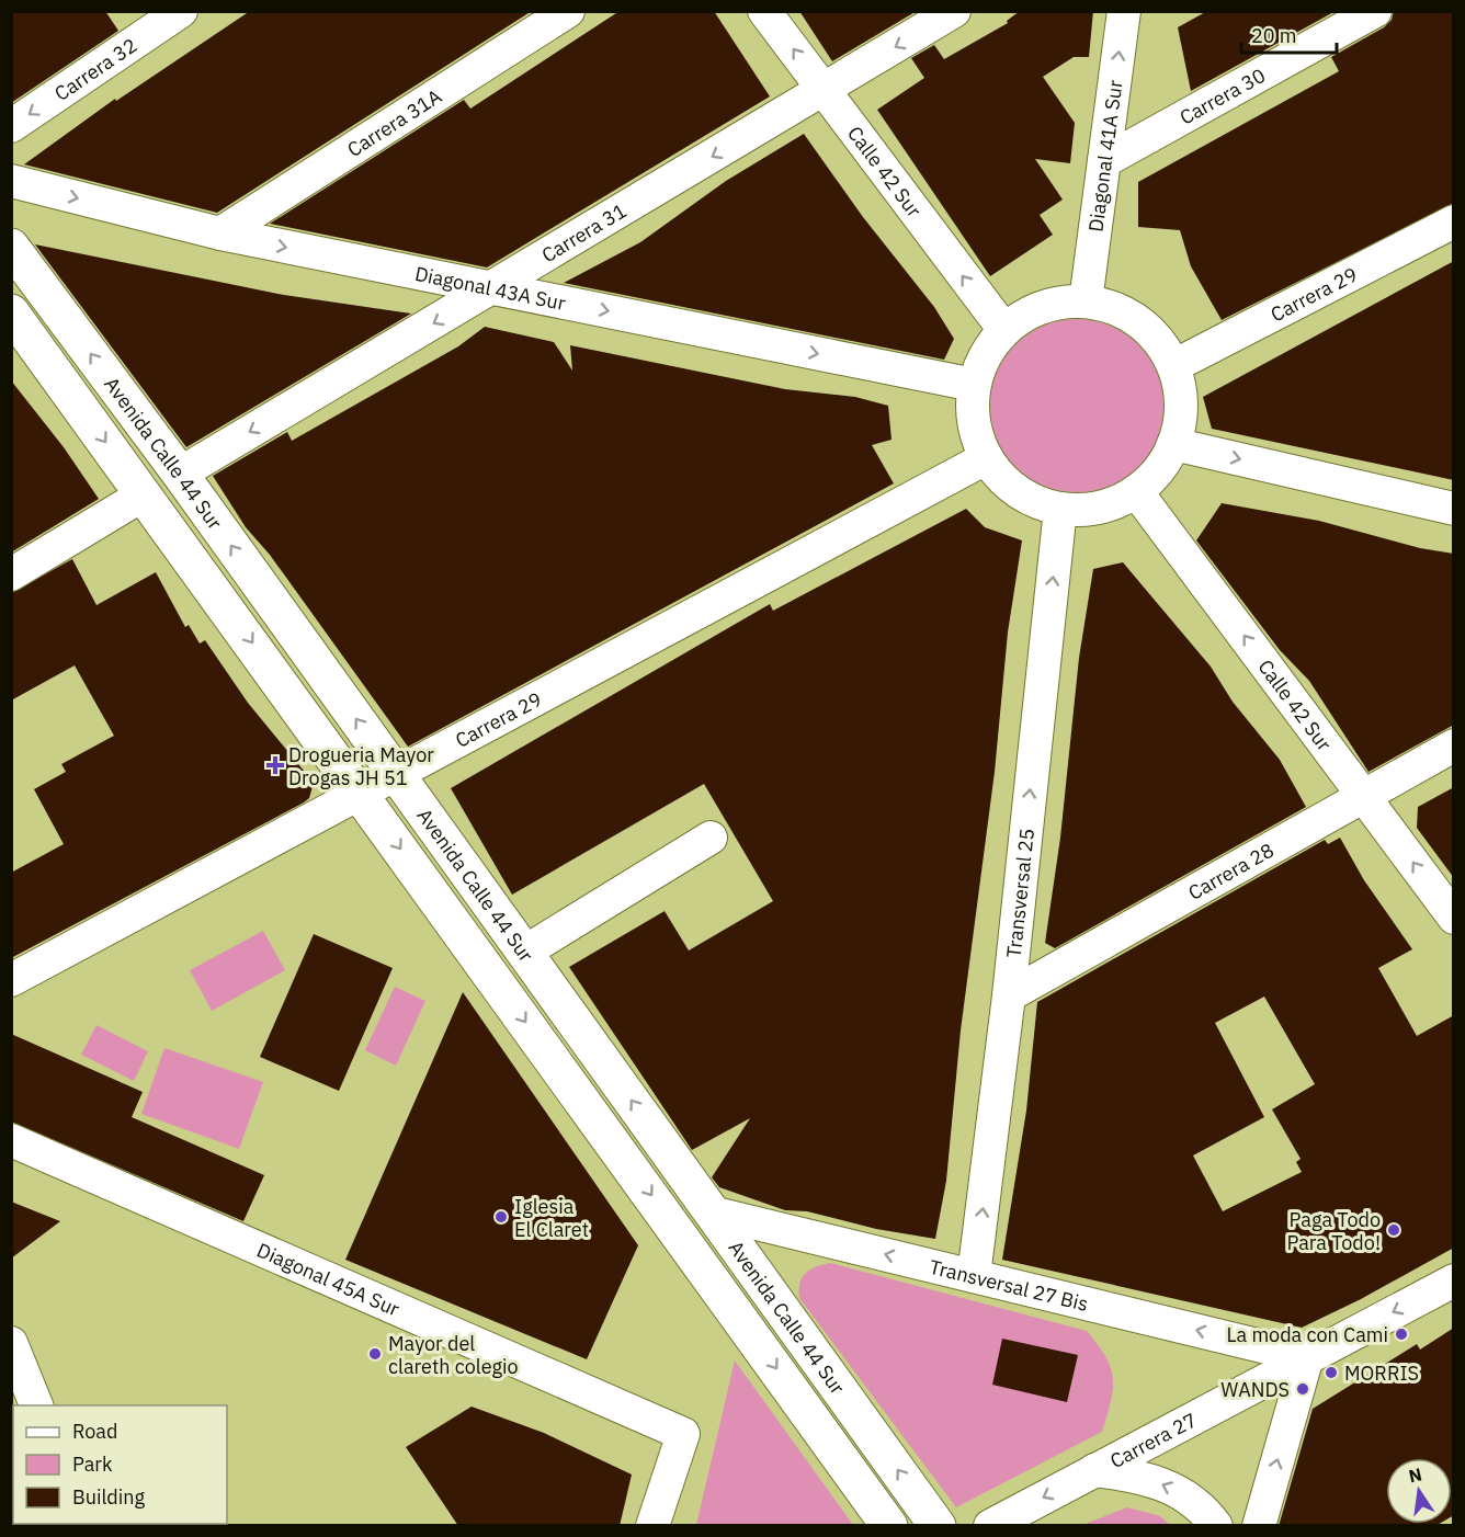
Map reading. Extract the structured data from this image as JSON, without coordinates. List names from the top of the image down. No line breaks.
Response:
{"streets":{"main road":["Avenida Calle 44 Sur"],"street":["Carrera 32","Carrera 30","Carrera 31A","Diagonal 41A Sur","Calle 42 Sur","Carrera 31","Diagonal 43A Sur","Carrera 29","Carrera 28","Transversal 25","Diagonal 45A Sur","Transversal 27 Bis","Carrera 27"]},"crossings":[["Carrera 30","Diagonal 41A Sur"],["Carrera 31A","Diagonal 43A Sur"],["Diagonal 41A Sur","Calle 42 Sur"],["Diagonal 41A Sur","Diagonal 43A Sur"],["Diagonal 41A Sur","Carrera 29"],["Diagonal 41A Sur","Transversal 25"],["Calle 42 Sur","Carrera 31"],["Calle 42 Sur","Diagonal 43A Sur"],["Calle 42 Sur","Carrera 29"],["Calle 42 Sur","Carrera 28"],["Calle 42 Sur","Transversal 25"],["Carrera 31","Diagonal 43A Sur"],["Carrera 31","Avenida Calle 44 Sur"],["Diagonal 43A Sur","Carrera 29"],["Diagonal 43A Sur","Transversal 25"],["Carrera 29","Avenida Calle 44 Sur"],["Carrera 29","Transversal 25"],["Avenida Calle 44 Sur","Transversal 27 Bis"],["Carrera 28","Transversal 25"],["Transversal 25","Transversal 27 Bis"],["Transversal 27 Bis","Carrera 27"]],"one_way":["Carrera 32","Diagonal 41A Sur","Calle 42 Sur","Carrera 31","Diagonal 43A Sur","Transversal 25","Transversal 27 Bis","Carrera 27"],"places":{"health":["Drogueria Mayor Drogas JH 51"],"other":["Iglesia El Claret","Paga Todo Para Todo!","La moda con Cami","Mayor del clareth colegio","MORRIS","WANDS"]},"legend":["Road","Park","Building"],"scale_bar":"20 m","north":"top"}
